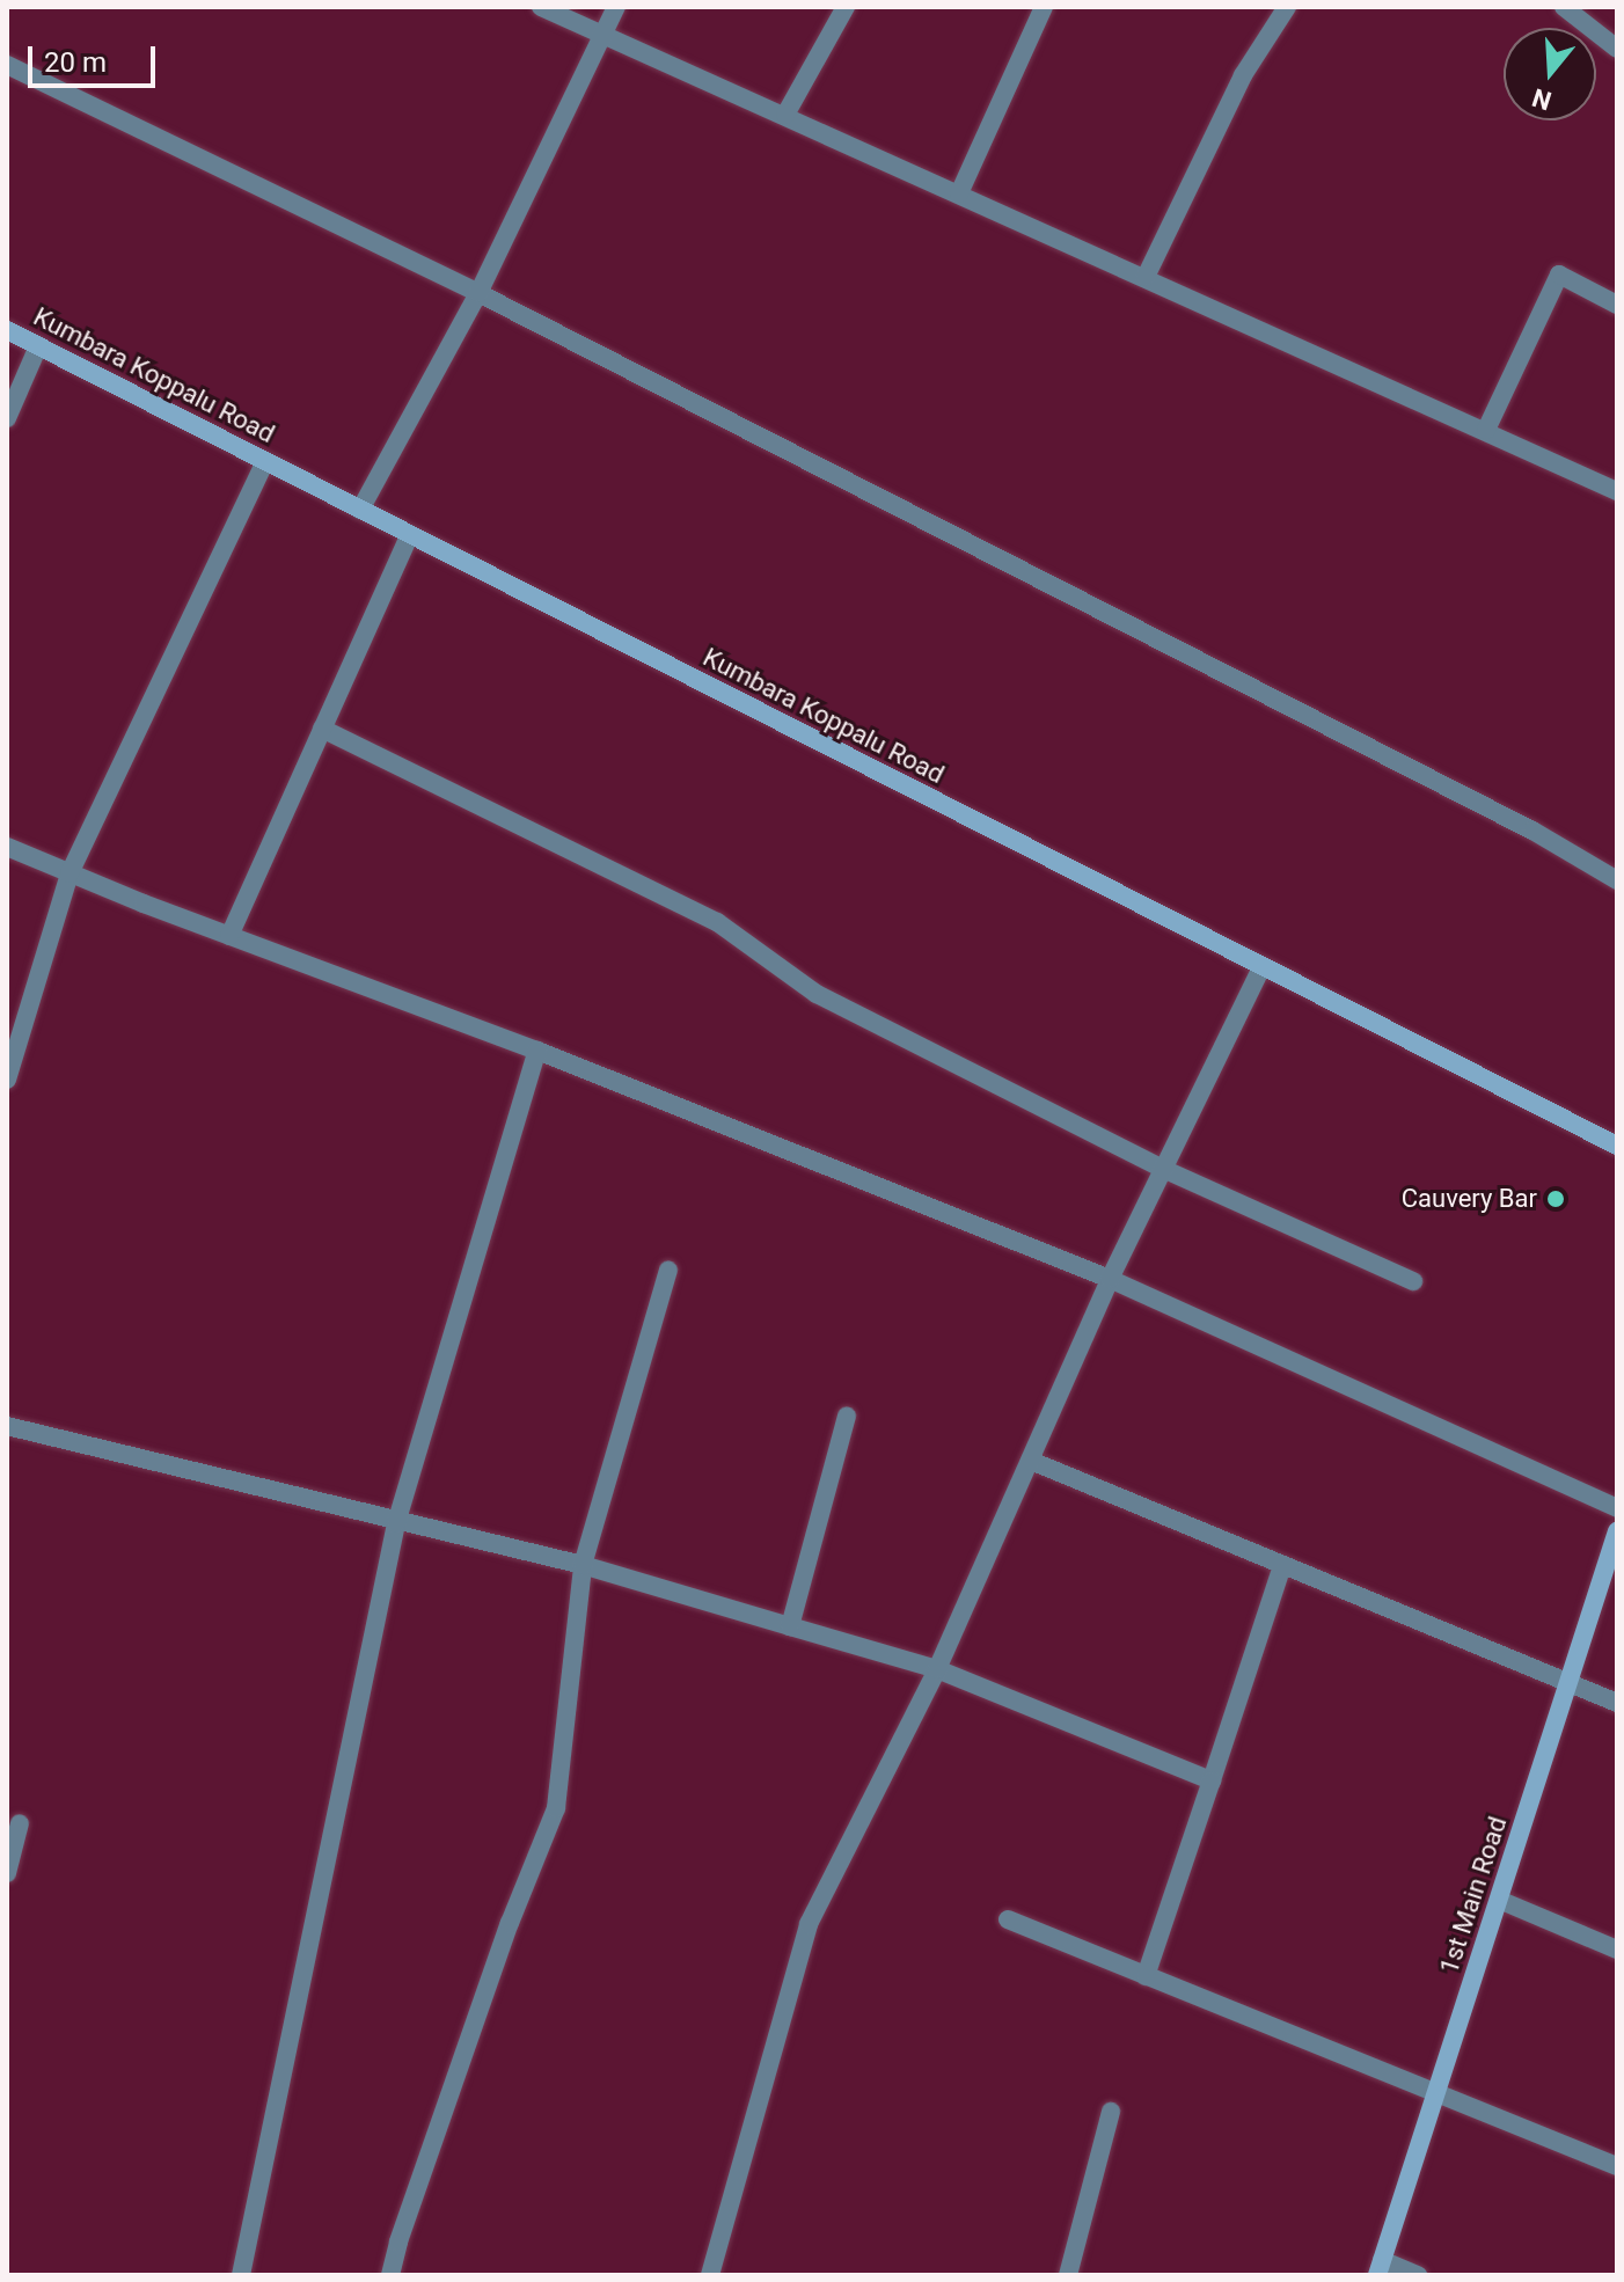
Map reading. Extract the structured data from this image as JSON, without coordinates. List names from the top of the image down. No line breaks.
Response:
{"streets":{"street":["Kumbara Koppalu Road","1st Main Road"]},"places":["Cauvery Bar"],"scale_bar":"20 m","north":"bottom"}
